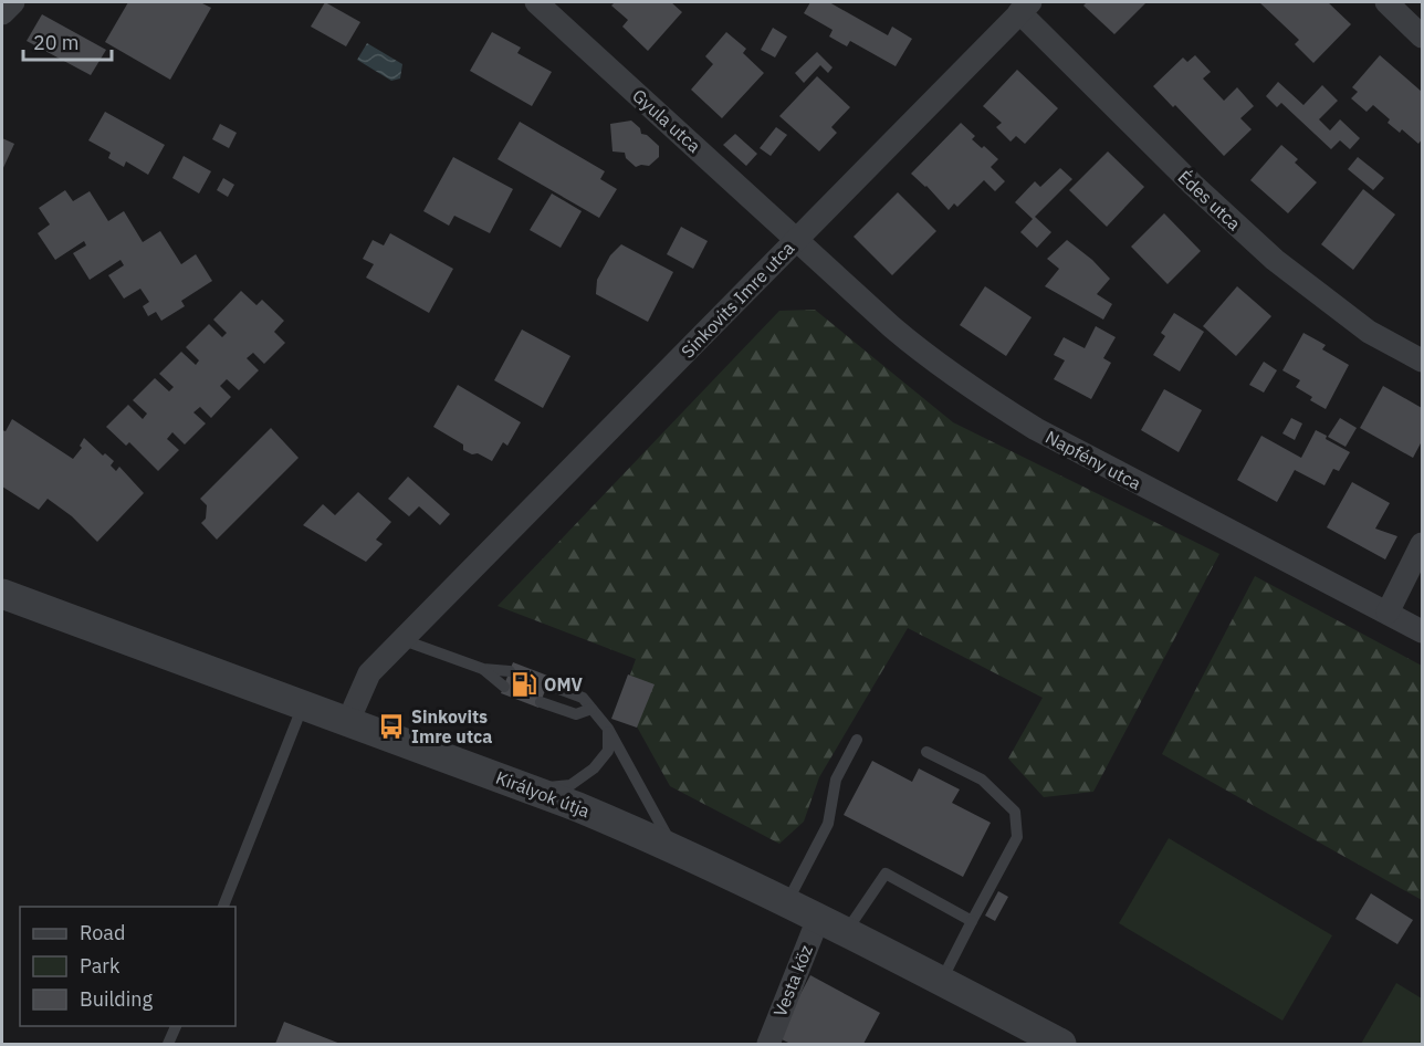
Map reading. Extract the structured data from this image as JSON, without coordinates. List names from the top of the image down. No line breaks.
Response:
{"streets":{"street":["Gyula utca","Édes utca","Sinkovits Imre utca","Napfény utca","Királyok útja","Vesta köz"]},"crossings":[["Gyula utca","Sinkovits Imre utca"],["Gyula utca","Napfény utca"],["Édes utca","Sinkovits Imre utca"],["Sinkovits Imre utca","Napfény utca"],["Sinkovits Imre utca","Királyok útja"],["Királyok útja","Vesta köz"]],"places":{"fuel station":["OMV"],"bus stop":["Sinkovits Imre utca"]},"legend":["Road","Park","Building"],"scale_bar":"20 m"}
